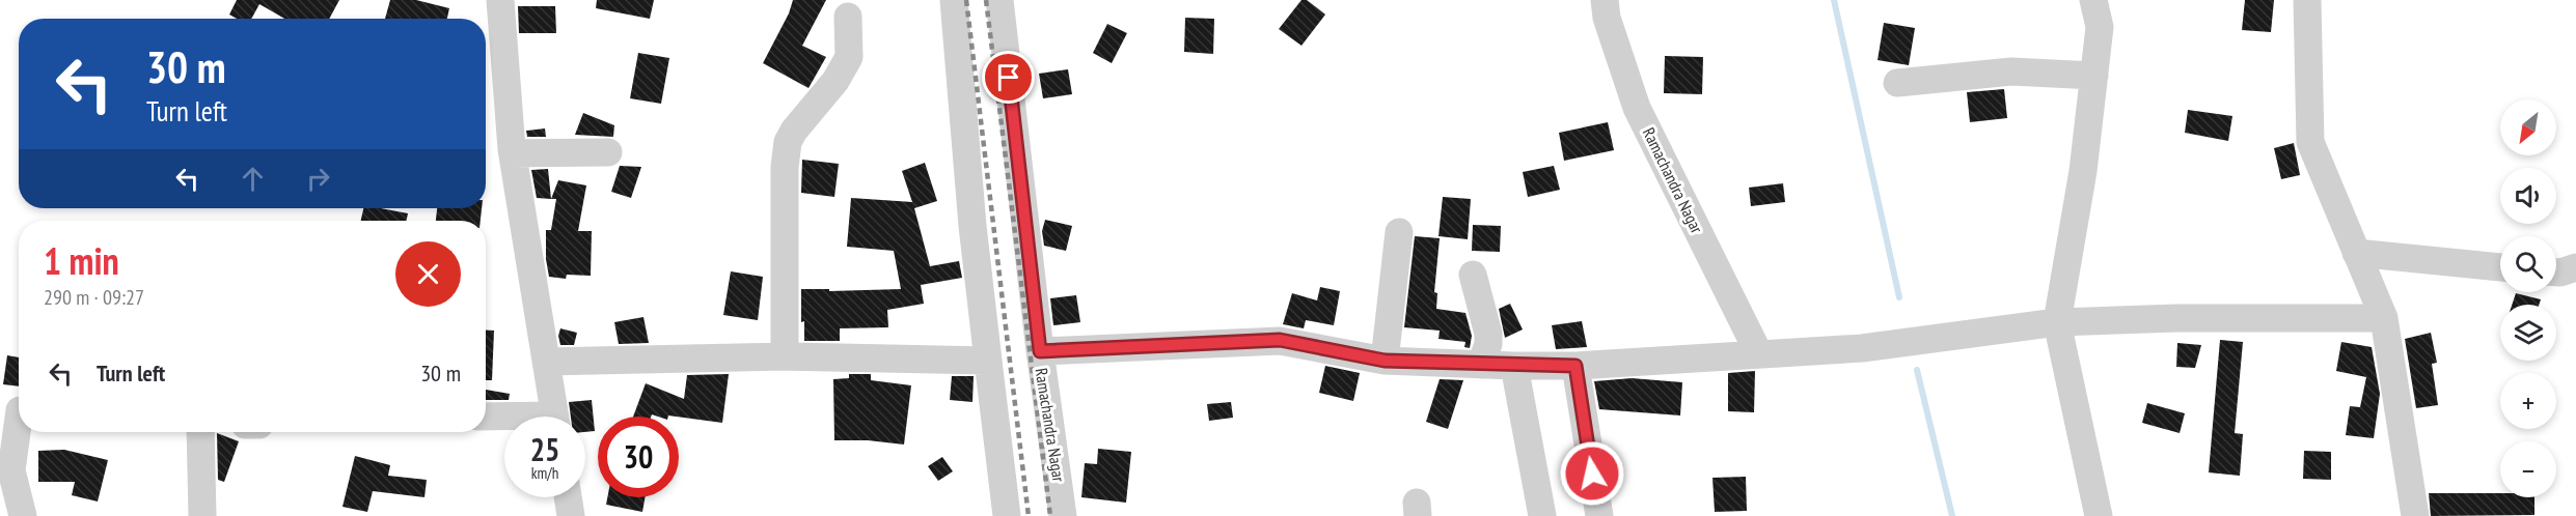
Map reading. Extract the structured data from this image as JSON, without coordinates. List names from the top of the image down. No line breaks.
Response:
{"streets":{"street":["Ramachandra Nagar"]},"north":"bottom left","page":{"turn":["30 m","Turn left"],"map_buttons":["+","−"],"heading":["1 min","290 m · 09:27"],"list":[{"name":"Turn left","value":"30 m"}],"speed":"25 km/h","limit":"30"}}
